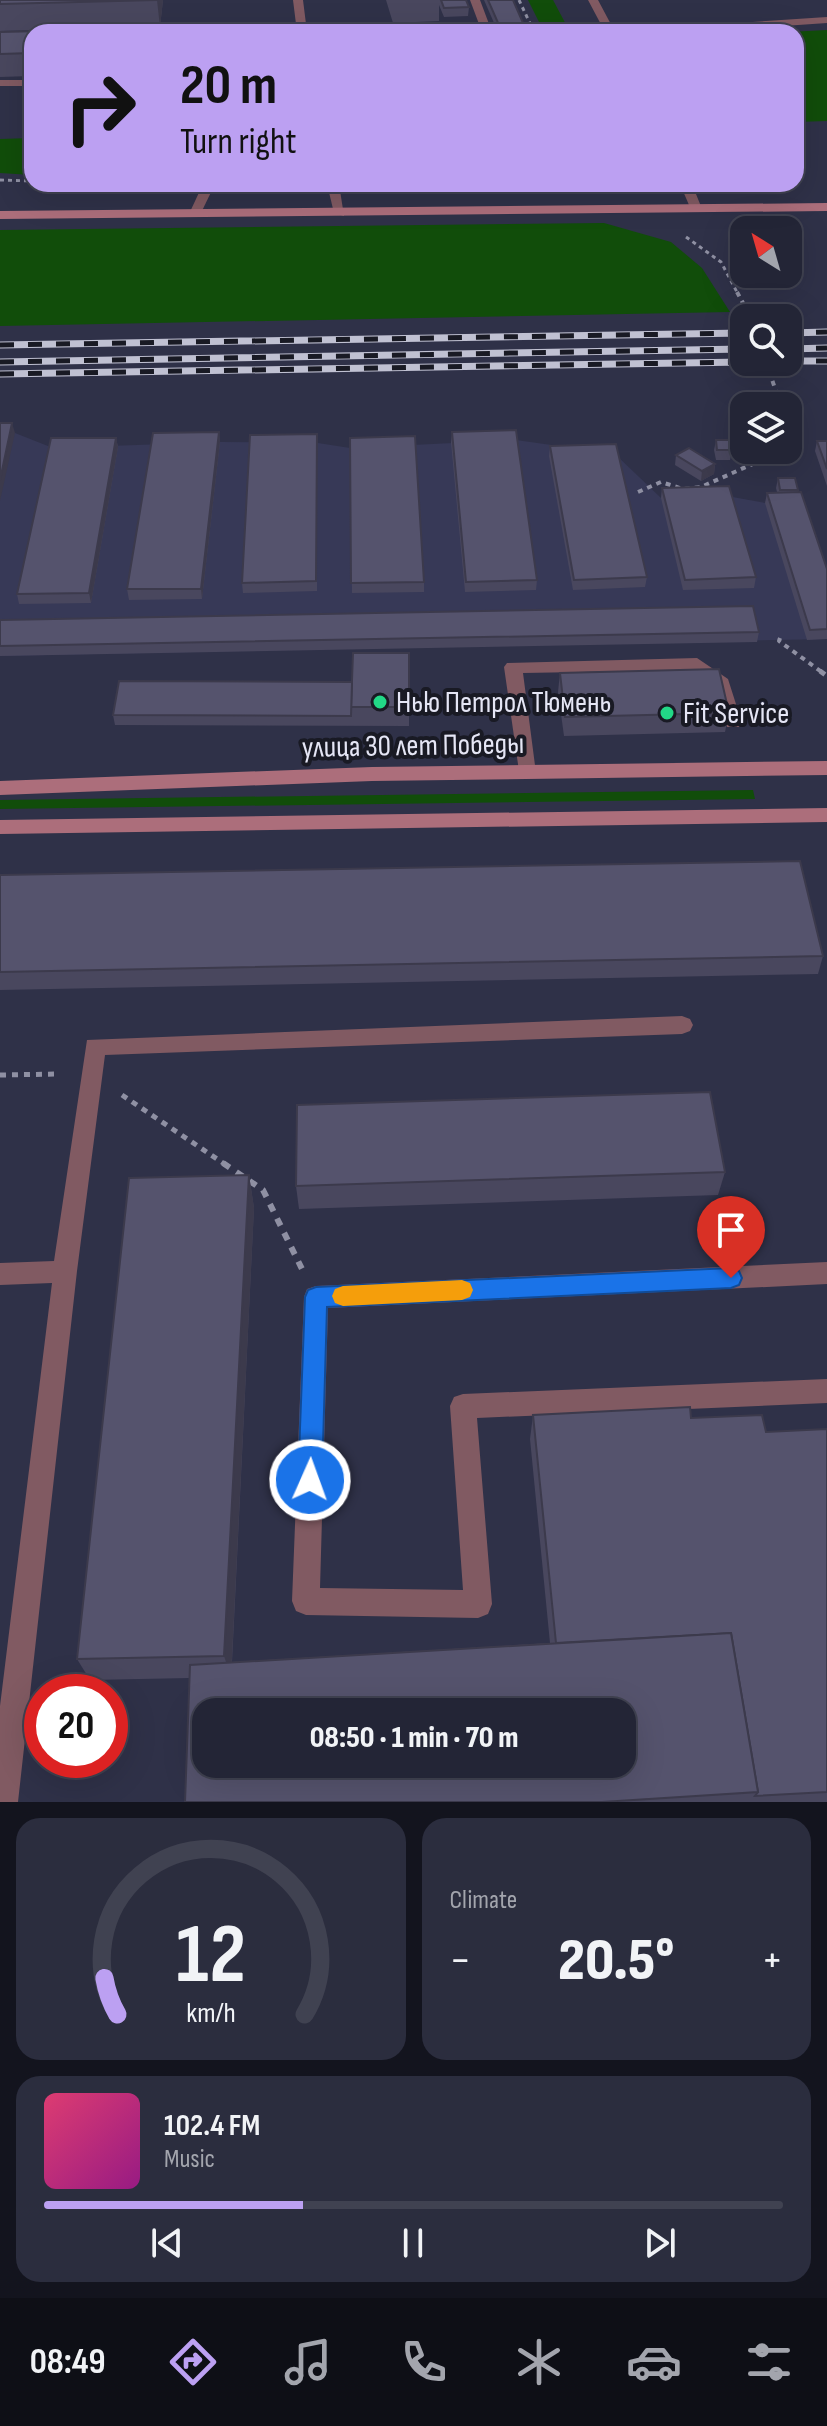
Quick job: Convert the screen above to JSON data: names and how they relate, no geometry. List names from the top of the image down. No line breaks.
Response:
{"streets":{"street":["улица 30 лет Победы"]},"places":["Нью Петрол Тюмень","Fit Service"],"north":"top left","page":{"turn":["20 m","Turn right"],"limit":"20","trip":"08:50 · 1 min · 70 m","tile":"Climate","heat":["−","20.5°","+"],"song":["102.4 FM","Music"],"tabs":"08:49","gauge":["12","km/h"]}}
